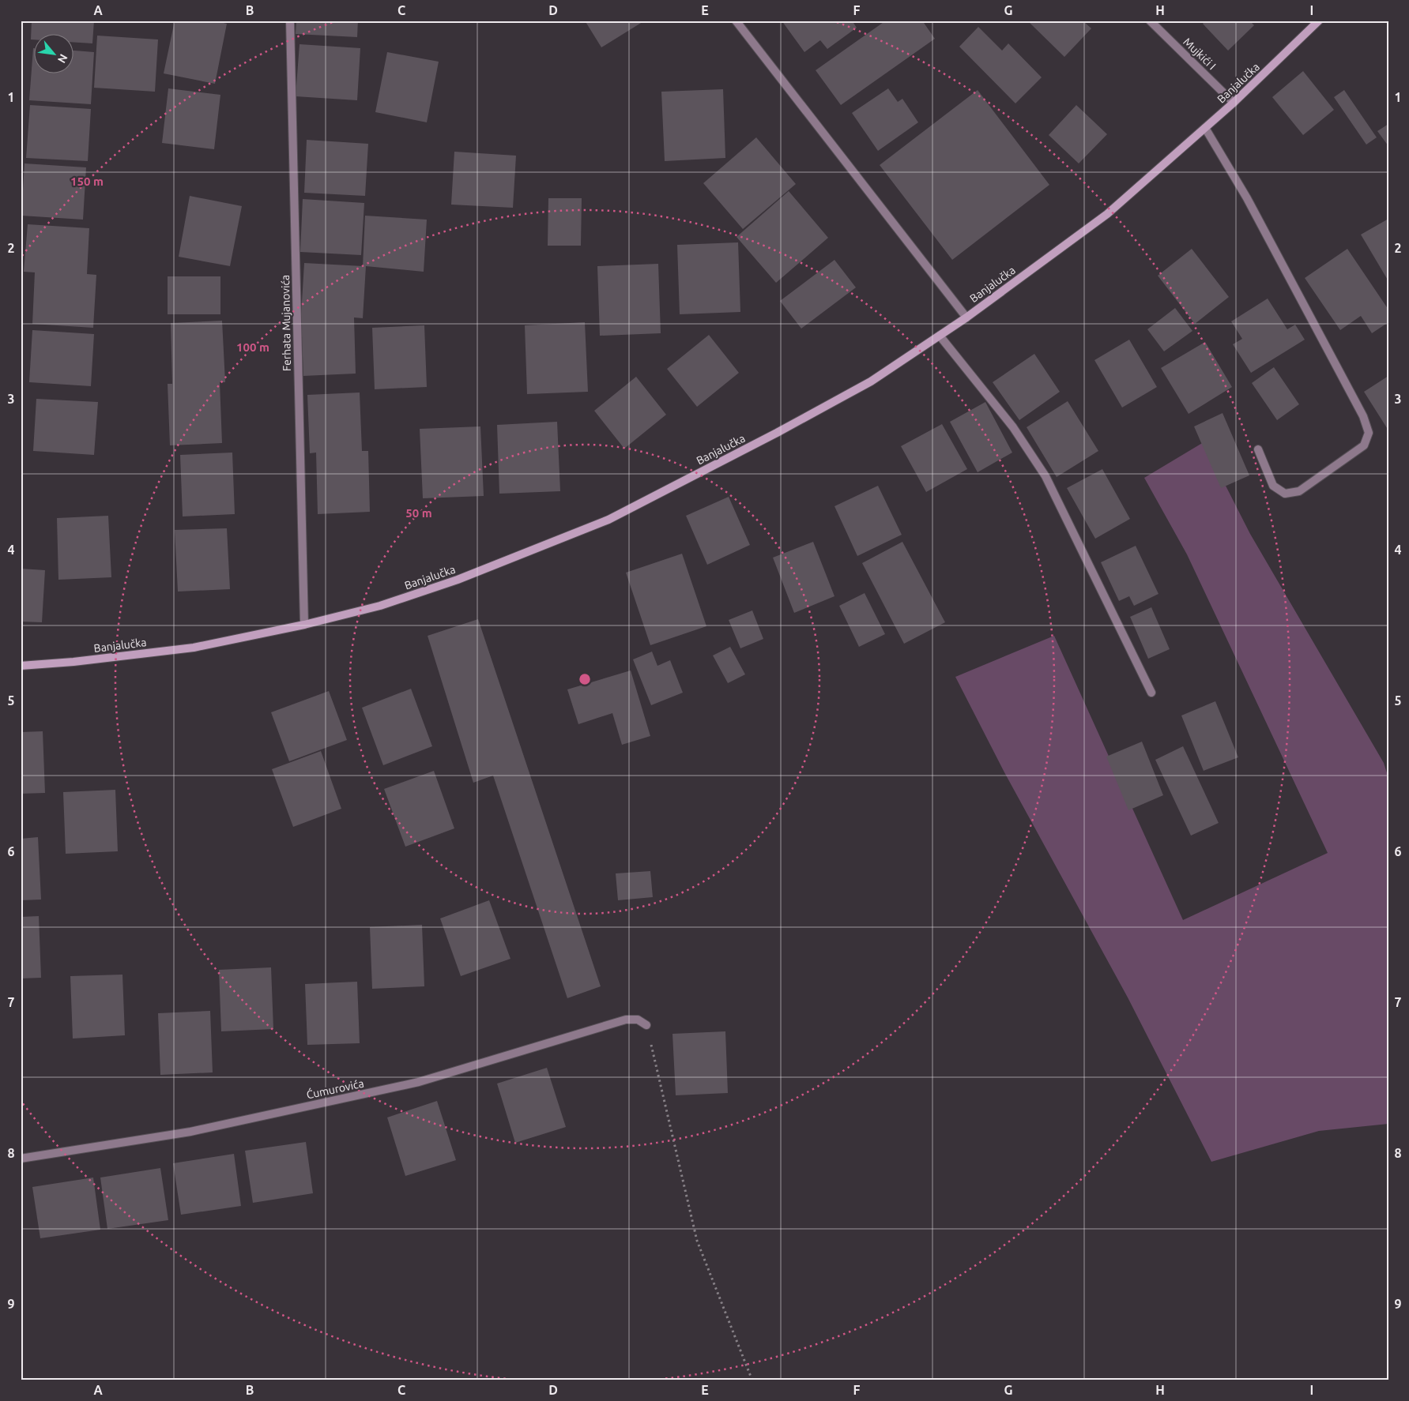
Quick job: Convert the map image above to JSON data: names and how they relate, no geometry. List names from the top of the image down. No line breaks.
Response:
{"streets":{"main road":["Banjalučka"],"street":["Mujkići I","Ferhata Mujanovića","Ćumurovića"]},"crossings":[["Mujkići I","Banjalučka"],["Banjalučka","Ferhata Mujanovića"]],"north":"bottom right","grid":{"columns":["A","B","C","D","E","F","G","H","I"],"rows":["1","2","3","4","5","6","7","8","9"]},"rings":["150 m","100 m","50 m"]}
